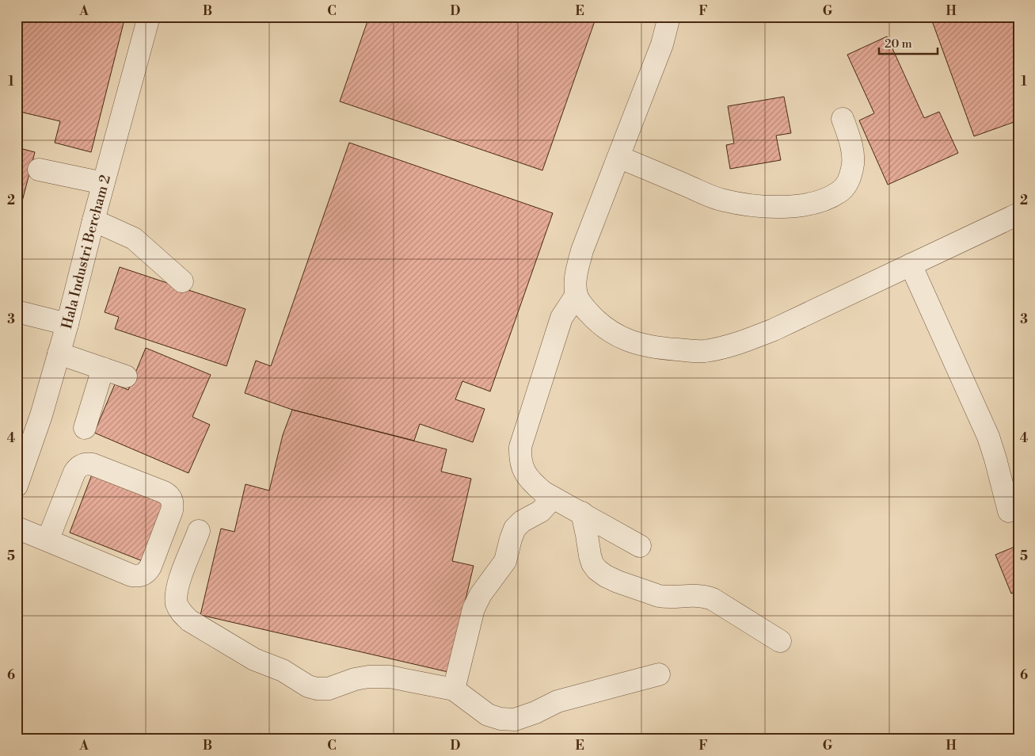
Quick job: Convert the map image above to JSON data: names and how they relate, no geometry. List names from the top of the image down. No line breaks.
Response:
{"streets":{"street":["Hala Industri Bercham 2"]},"scale_bar":"20 m","grid":{"columns":["A","B","C","D","E","F","G","H"],"rows":["1","2","3","4","5","6"]}}
